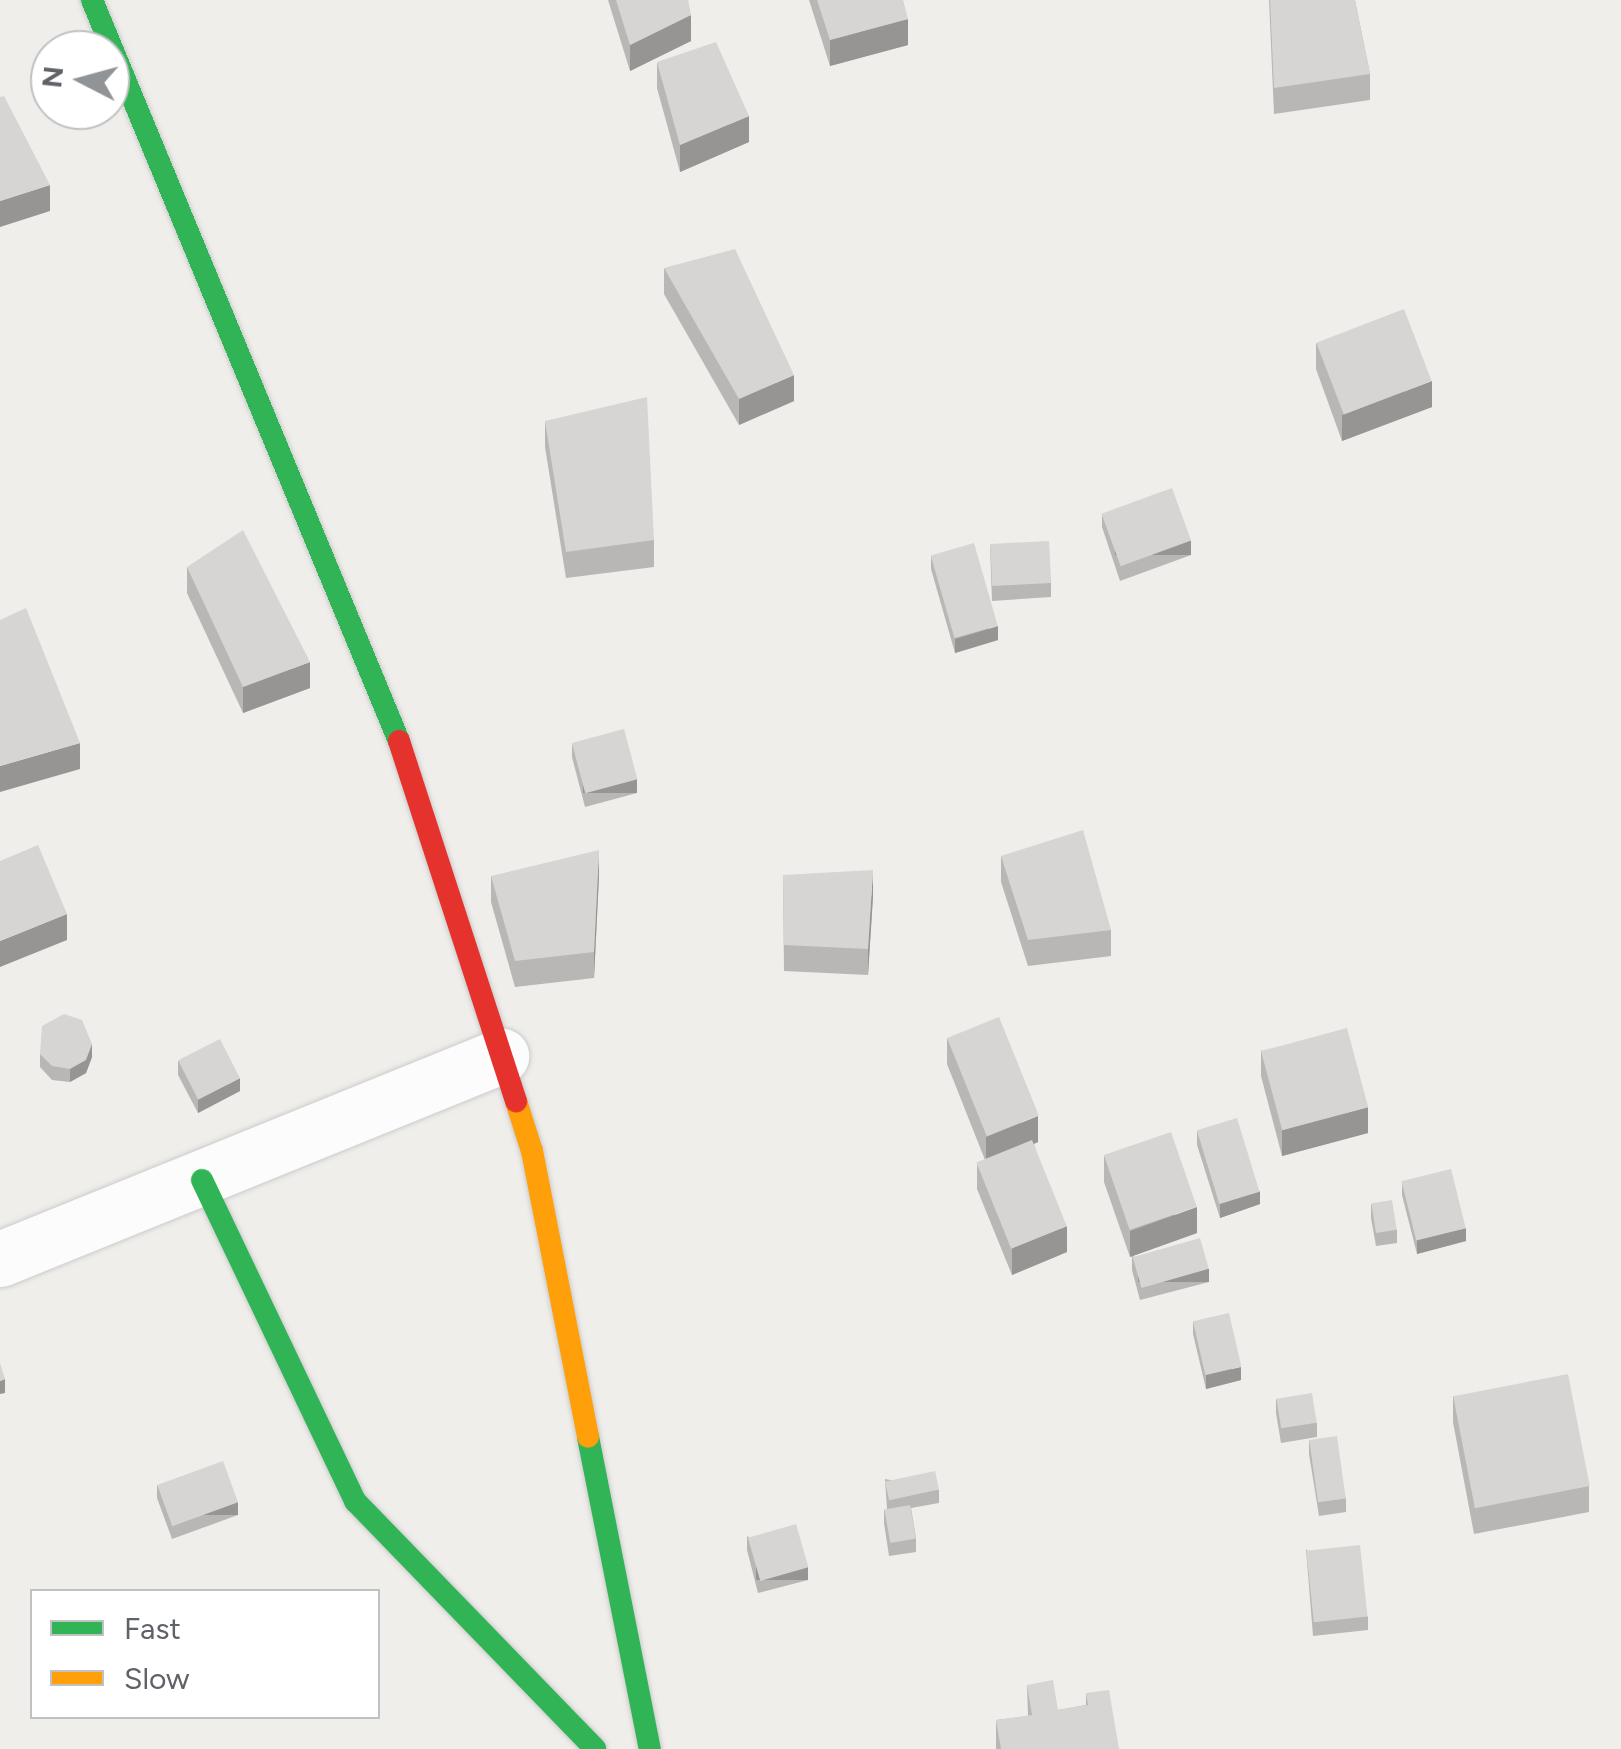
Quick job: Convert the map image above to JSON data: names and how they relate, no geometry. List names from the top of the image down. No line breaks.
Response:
{"legend":["Fast","Slow"],"north":"left"}
